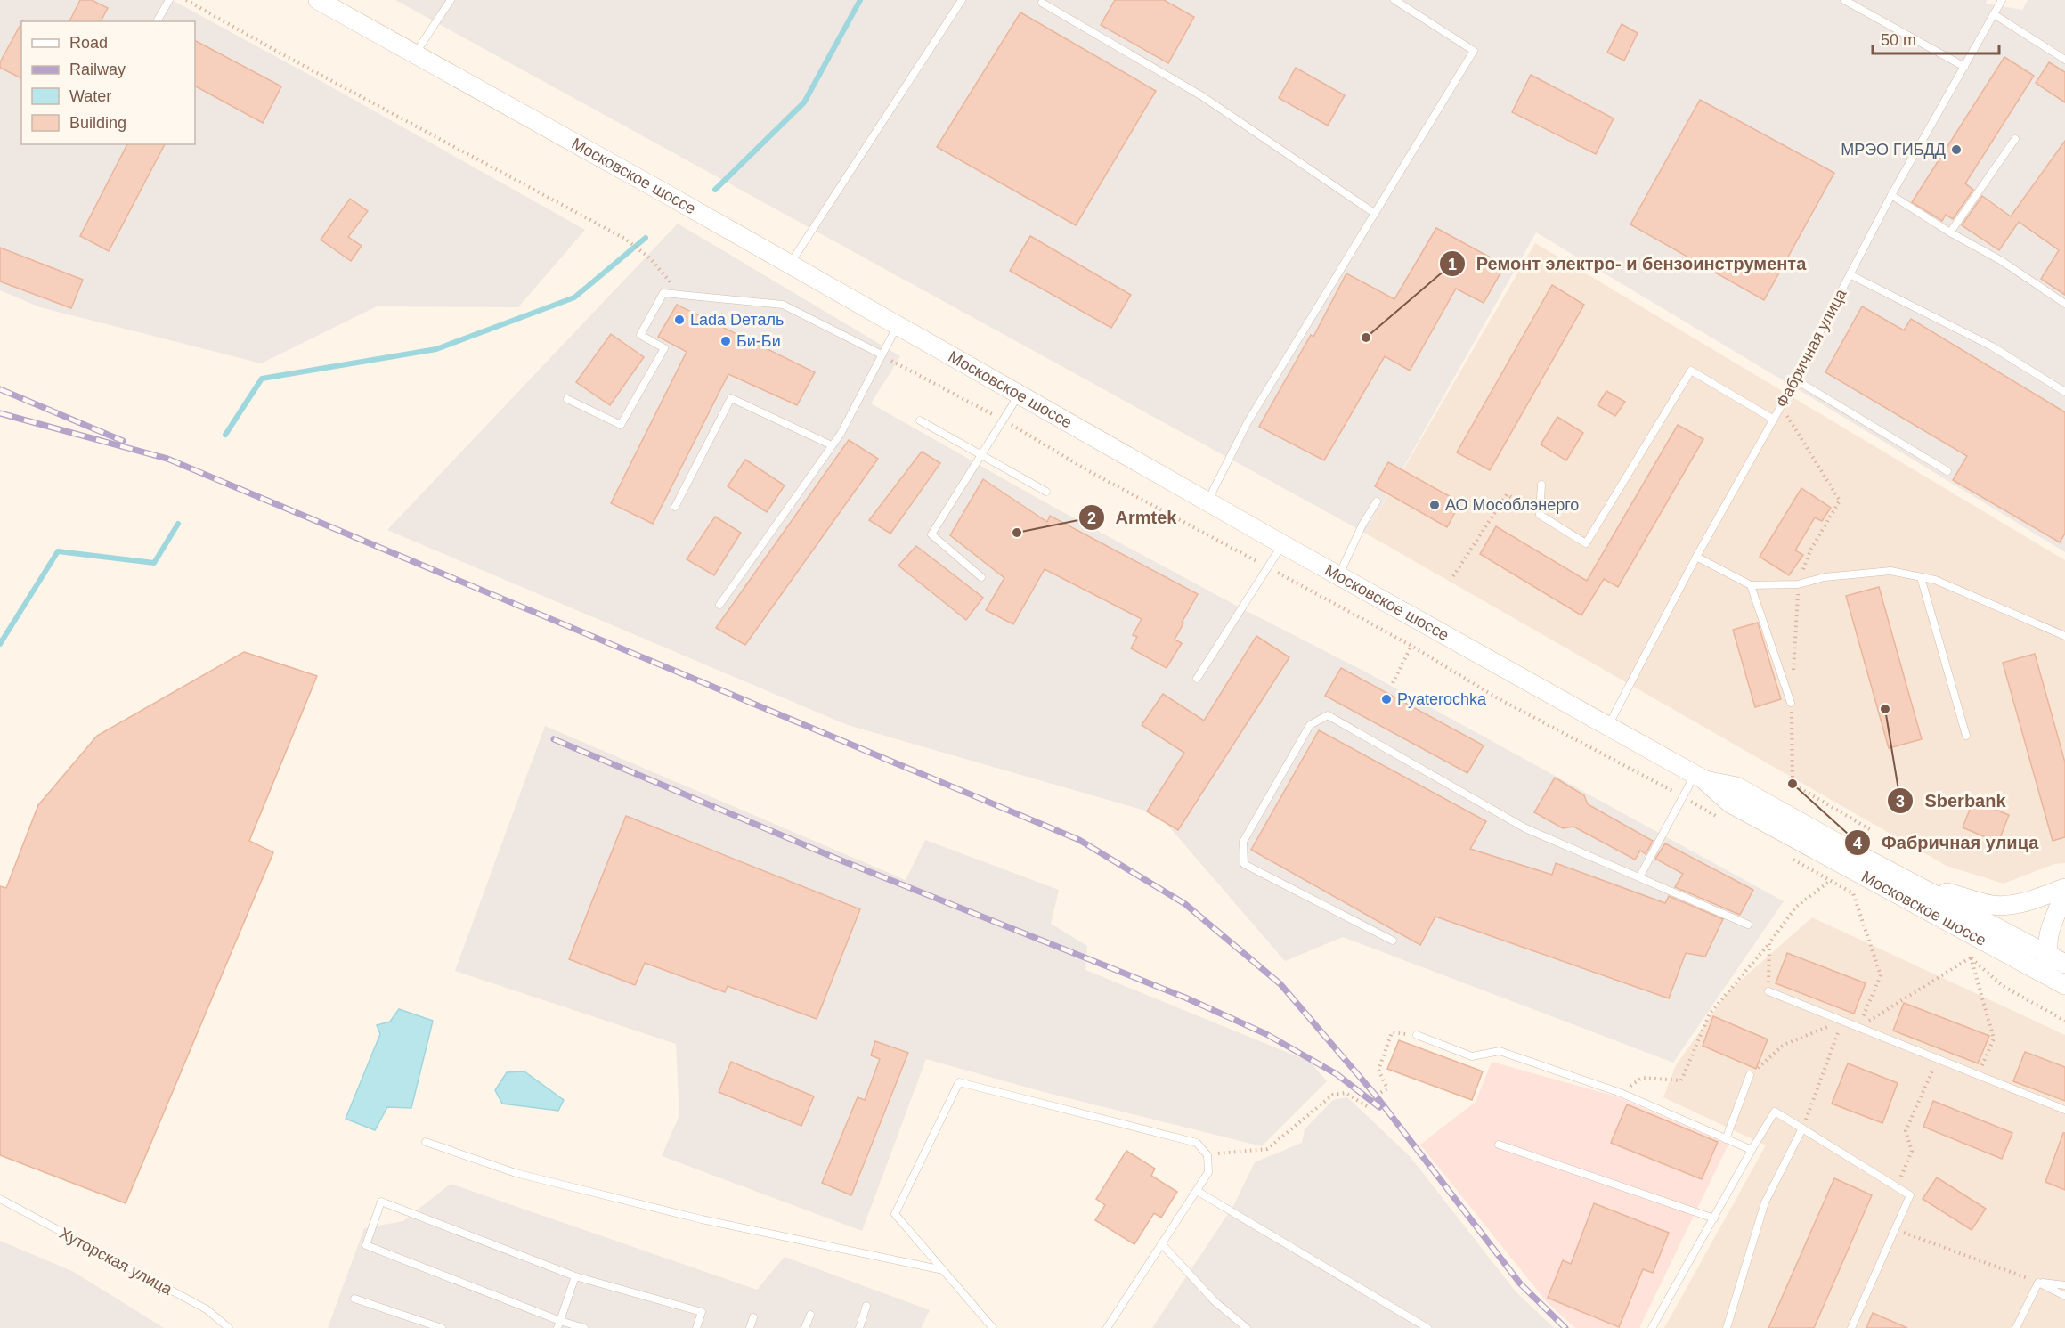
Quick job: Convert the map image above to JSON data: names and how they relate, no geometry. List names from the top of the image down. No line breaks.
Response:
{"streets":{"main road":["Московское шоссе"],"lane":["Фабричная улица","Хуторская улица"]},"crossings":[["Московское шоссе","Фабричная улица"]],"places":["МРЭО ГИБДД","Lada Dеталь","Ремонт электро- и бензоинструмента","Би-Би","АО Мособлэнерго","Armtek","Pyaterochka","Sberbank","Фабричная улица"],"legend":["Road","Railway","Water","Building"],"scale_bar":"50 m"}
